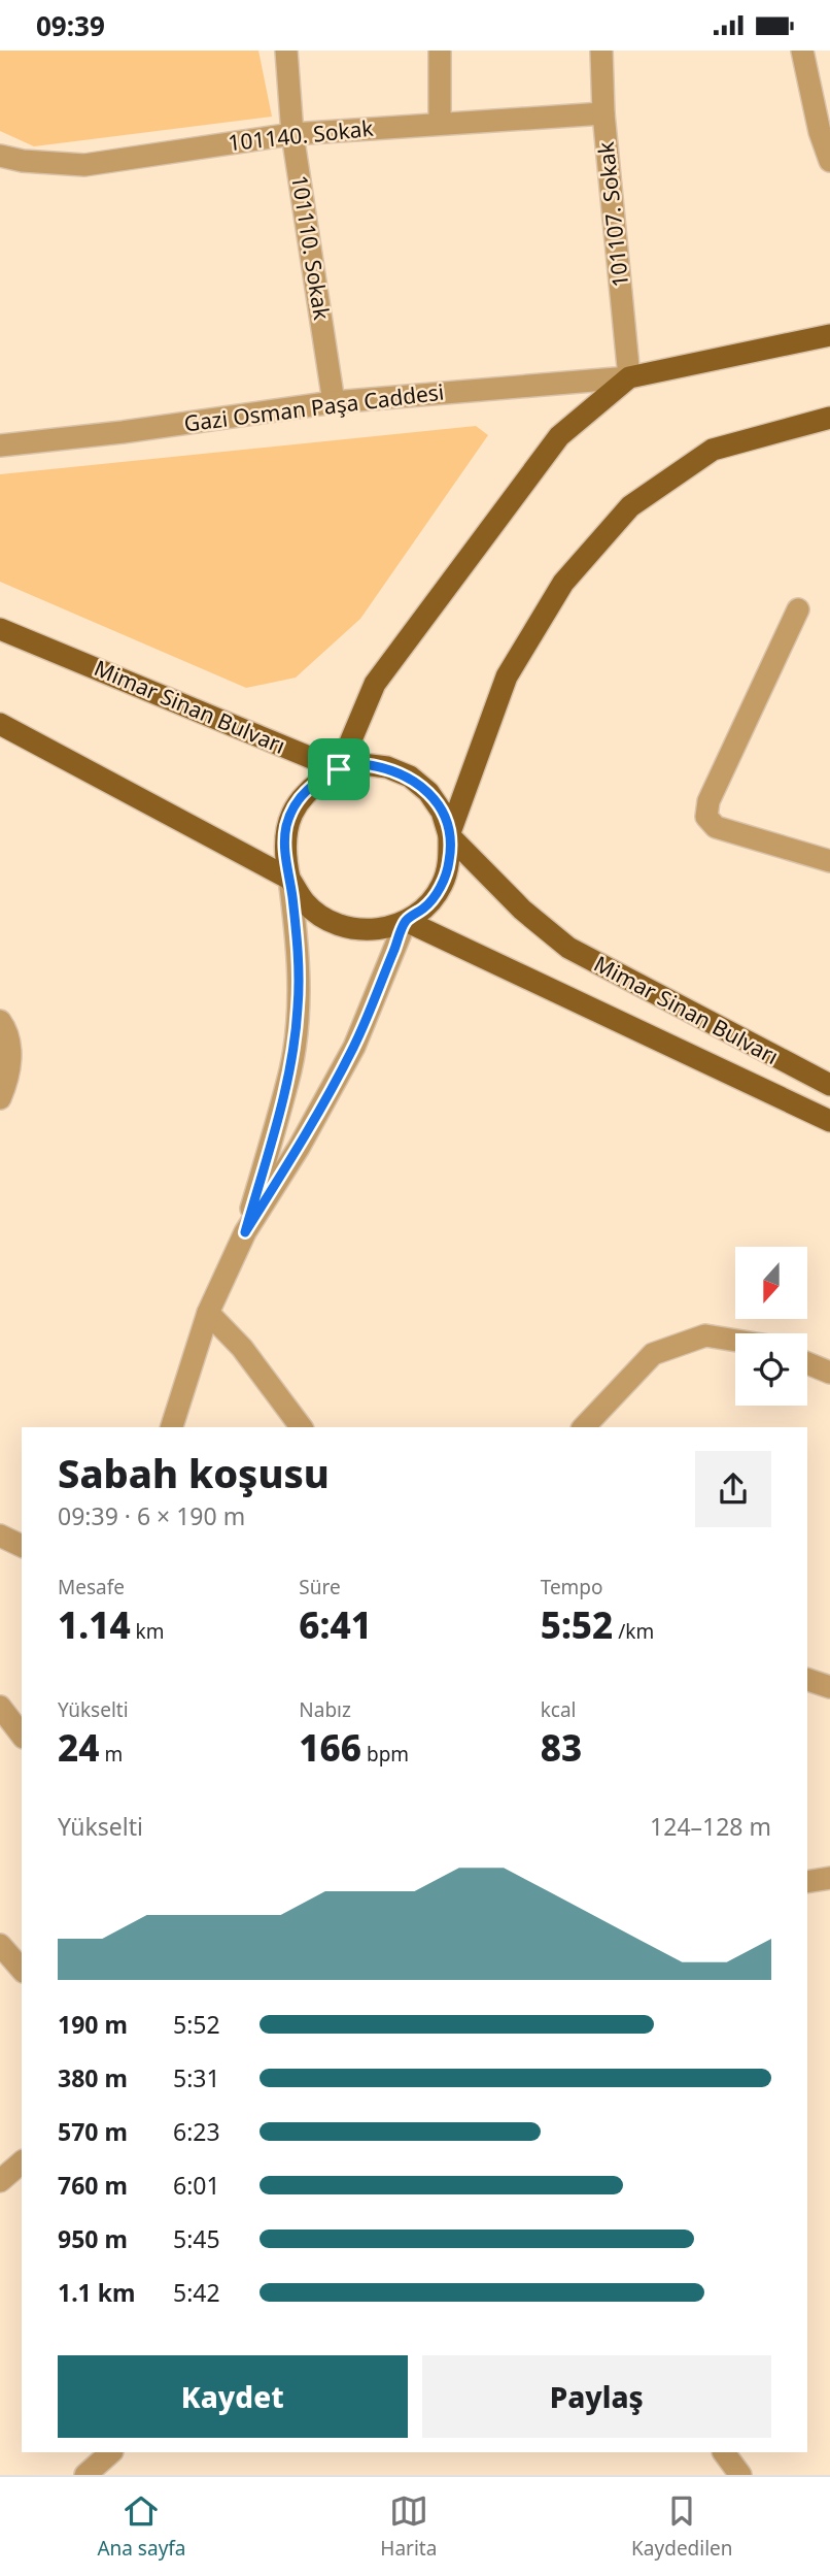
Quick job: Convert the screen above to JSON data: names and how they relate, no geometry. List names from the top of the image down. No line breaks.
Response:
{"streets":{"main road":["Gazi Osman Paşa Caddesi","Mimar Sinan Bulvarı"],"street":["101140. Sokak","101107. Sokak","101110. Sokak"]},"crossings":[["101140. Sokak","101107. Sokak"],["101140. Sokak","101110. Sokak"],["101107. Sokak","Gazi Osman Paşa Caddesi"],["101110. Sokak","Gazi Osman Paşa Caddesi"],["Gazi Osman Paşa Caddesi","Mimar Sinan Bulvarı"]],"north":"bottom","page":{"status":"09:39","heading":["Sabah koşusu","09:39 · 6 × 190 m"],"stats":[["Mesafe","1.14 km"],["Süre","6:41"],["Tempo","5:52 /km"],["Yükselti","24 m"],["Nabız","166 bpm"],["kcal","83"]],"chart":["Yükselti","124–128 m"],"list":[{"name":"190 m","note":"5:52"},{"name":"380 m","note":"5:31"},{"name":"570 m","note":"6:23"},{"name":"760 m","note":"6:01"},{"name":"950 m","note":"5:45"},{"name":"1.1 km","note":"5:42"}],"buttons":["Kaydet","Paylaş"],"tabs":["Ana sayfa","Harita","Kaydedilen"]}}
